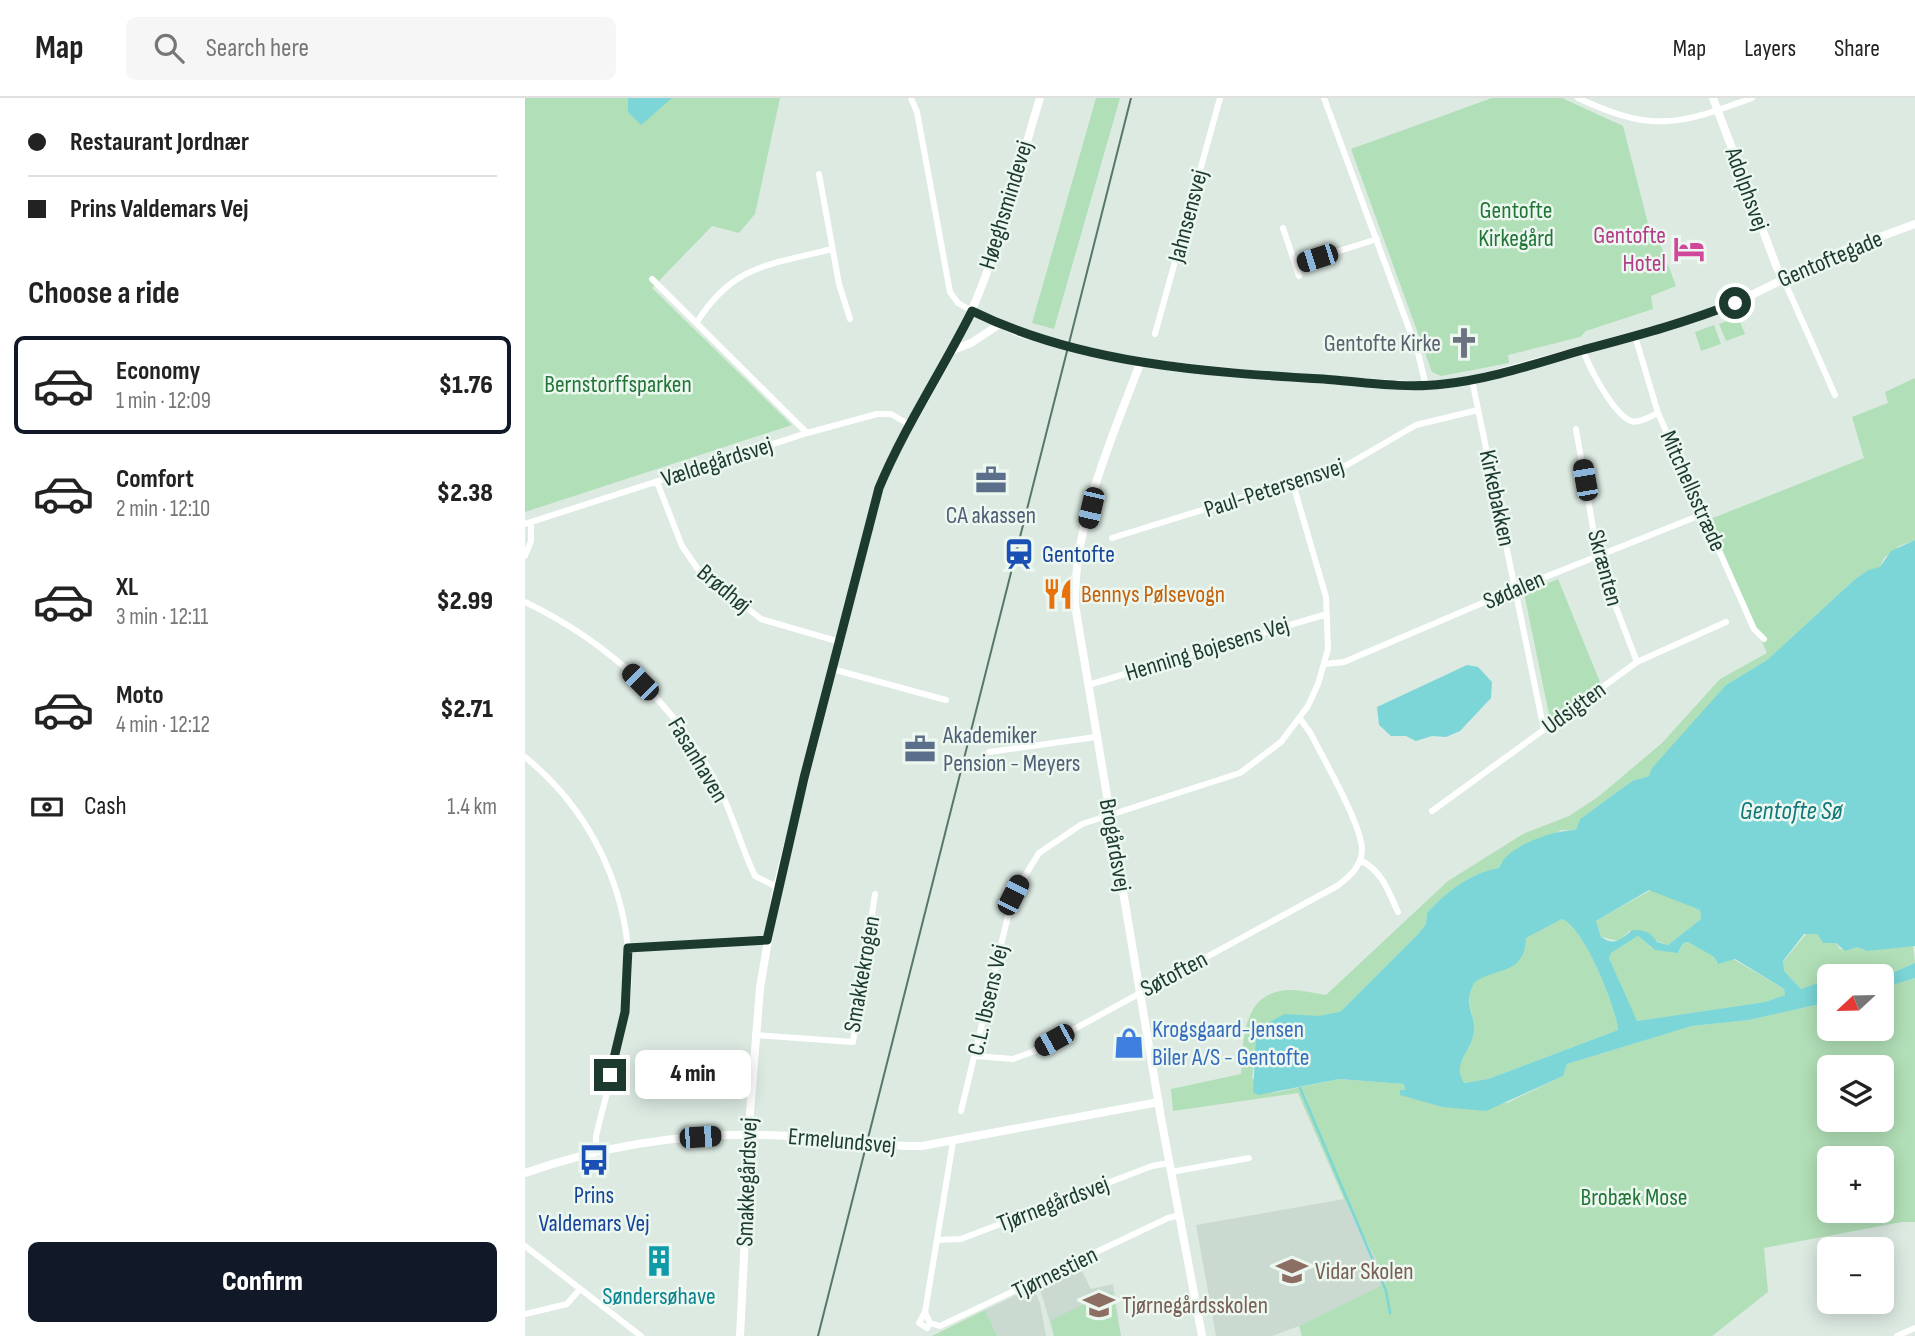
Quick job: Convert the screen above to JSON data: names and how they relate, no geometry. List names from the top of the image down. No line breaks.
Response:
{"streets":{"street":["Adolphsvej","Høeghsmindevej","Jahnsensvej","Gentoftegade","Vældegårdsvej","Paul-Petersensvej","Mitchellsstræde","Kirkebakken","Skrænten","Brødhøj","Sødalen","Henning Bojesens Vej","Udsigten","Fasanhaven","Brogårdsvej","Smakkekrogen","Søtoften","C.L. Ibsens Vej","Ermelundsvej","Smakkegårdsvej","Tjørnegårdsvej","Tjørnestien"]},"crossings":[["Adolphsvej","Gentoftegade"],["Høeghsmindevej","Gentoftegade"],["Høeghsmindevej","Smakkegårdsvej"],["Gentoftegade","Mitchellsstræde"],["Gentoftegade","Kirkebakken"],["Gentoftegade","Brogårdsvej"],["Gentoftegade","Smakkegårdsvej"],["Vældegårdsvej","Brødhøj"],["Vældegårdsvej","Smakkegårdsvej"],["Paul-Petersensvej","Kirkebakken"],["Paul-Petersensvej","C.L. Ibsens Vej"],["Mitchellsstræde","Sødalen"],["Kirkebakken","Sødalen"],["Kirkebakken","Udsigten"],["Skrænten","Sødalen"],["Skrænten","Udsigten"],["Brødhøj","Smakkegårdsvej"],["Sødalen","C.L. Ibsens Vej"],["Henning Bojesens Vej","Brogårdsvej"],["Henning Bojesens Vej","C.L. Ibsens Vej"],["Fasanhaven","Smakkegårdsvej"],["Brogårdsvej","Søtoften"],["Brogårdsvej","C.L. Ibsens Vej"],["Brogårdsvej","Ermelundsvej"],["Brogårdsvej","Tjørnegårdsvej"],["Brogårdsvej","Tjørnestien"],["Smakkekrogen","Smakkegårdsvej"],["Søtoften","C.L. Ibsens Vej"],["Tjørnegårdsvej","Tjørnestien"]],"water":["Gentofte Sø"],"parks":["Gentofte Kirkegård","Bernstorffsparken","Brobæk Mose"],"places":{"hotel":["Gentofte Hotel"],"church":["Gentofte Kirke"],"office":["CA akassen","Akademiker Pension - Meyers"],"station":["Gentofte"],"restaurant":["Bennys Pølsevogn"],"shop":["Krogsgaard-Jensen Biler A/S - Gentofte"],"bus stop":["Prins Valdemars Vej"],"building":["Søndersøhave"],"school or university":["Vidar Skolen","Tjørnegårdsskolen"]},"north":"left","page":{"header":"Map","search":"Search here","nav":["Map","Layers","Share"],"banner":["Restaurant Jordnær","Prins Valdemars Vej"],"heading":"Choose a ride","list":[{"name":"Economy","note":"1 min · 12:09","value":"$1.76"},{"name":"Comfort","note":"2 min · 12:10","value":"$2.38"},{"name":"XL","note":"3 min · 12:11","value":"$2.99"},{"name":"Moto","note":"4 min · 12:12","value":"$2.71"}],"pay":["Cash","1.4 km"],"map_buttons":["+","−"],"bubble":"4 min","buttons":"Confirm"}}
